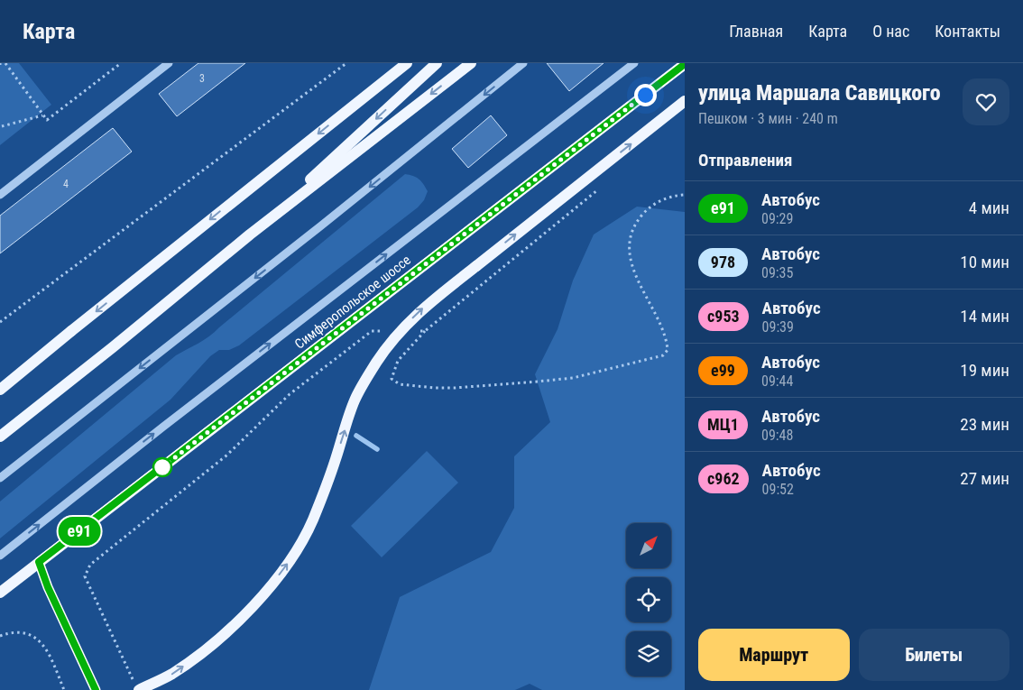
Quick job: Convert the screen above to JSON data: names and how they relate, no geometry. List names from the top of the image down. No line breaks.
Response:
{"streets":{"main road":["Симферопольское шоссе"]},"lines":["bus line е91"],"house_numbers":["3","4"],"north":"top right","page":{"header":"Карта","nav":["Главная","Карта","О нас","Контакты"],"on_map":"е91","heading":[["улица Маршала Савицкого","Пешком · 3 мин · 240 m"],"Отправления"],"list":[{"mark":"е91","name":"Автобус","note":"09:29","value":"4 мин"},{"mark":"978","name":"Автобус","note":"09:35","value":"10 мин"},{"mark":"с953","name":"Автобус","note":"09:39","value":"14 мин"},{"mark":"е99","name":"Автобус","note":"09:44","value":"19 мин"},{"mark":"МЦ1","name":"Автобус","note":"09:48","value":"23 мин"},{"mark":"с962","name":"Автобус","note":"09:52","value":"27 мин"}],"buttons":["Маршрут","Билеты"]}}
